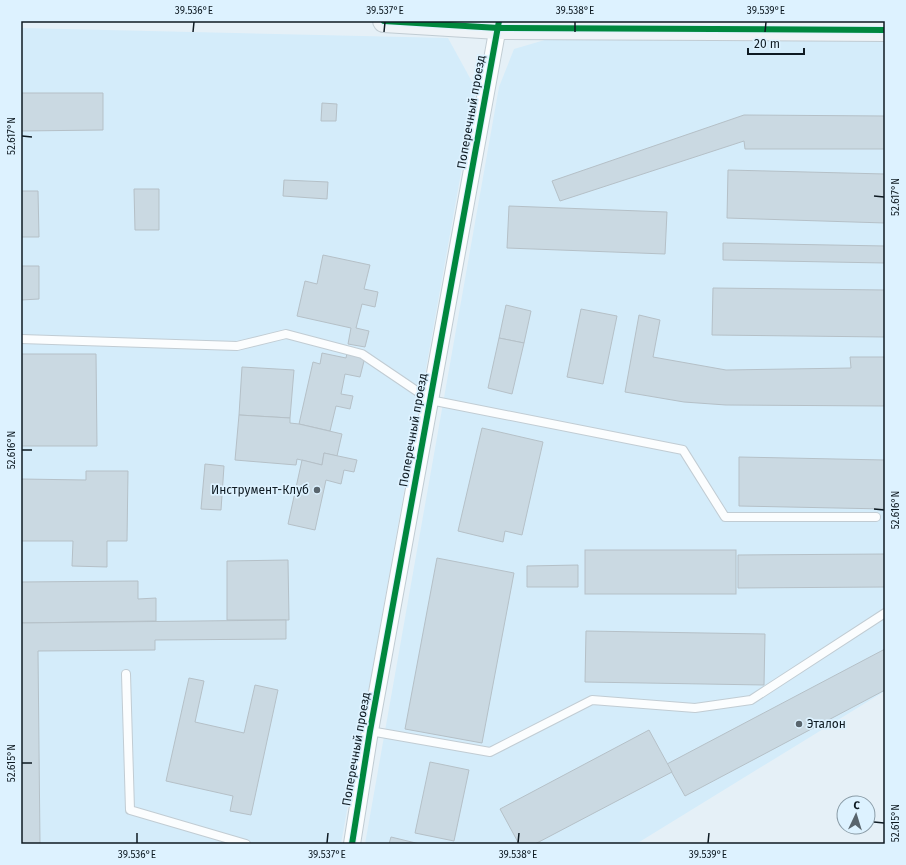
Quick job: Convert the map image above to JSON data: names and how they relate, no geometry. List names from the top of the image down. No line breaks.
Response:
{"streets":{"street":["Поперечный проезд"]},"places":["Инструмент-Клуб","Эталон"],"scale_bar":"20 m","north":"top","coordinates":["39.536°E","39.537°E","39.538°E","39.539°E","52.617°N","52.616°N","52.615°N"]}
